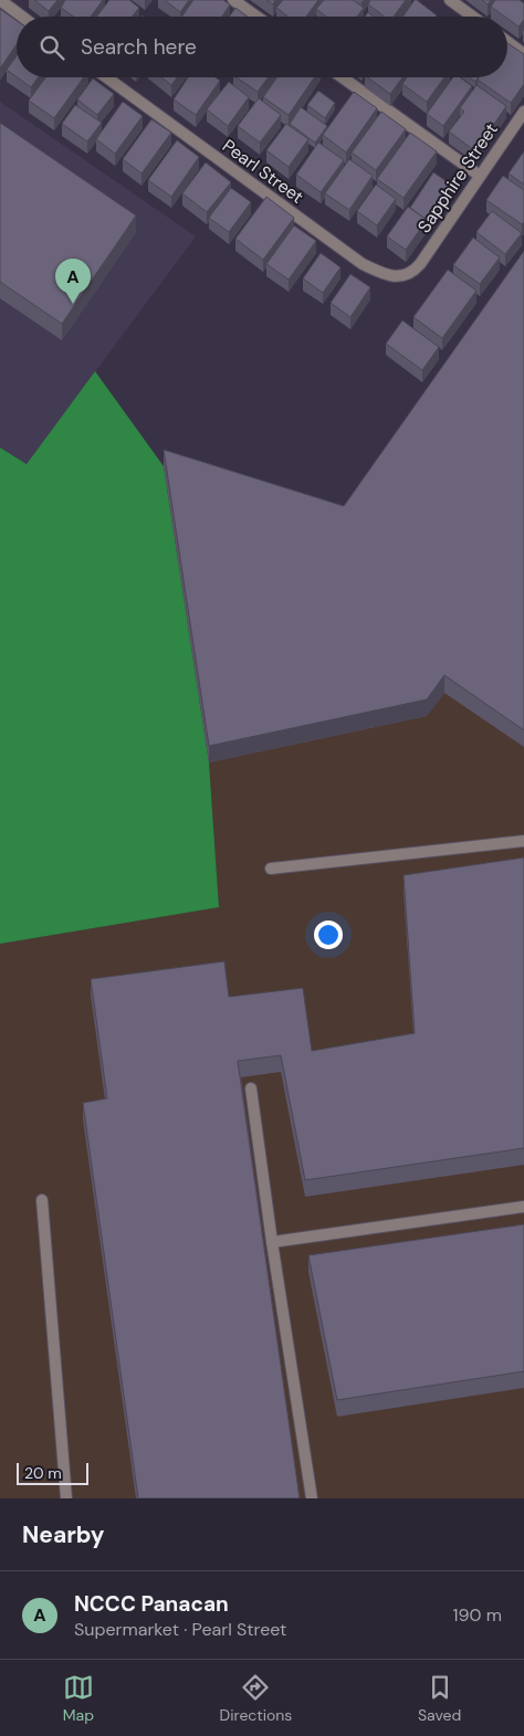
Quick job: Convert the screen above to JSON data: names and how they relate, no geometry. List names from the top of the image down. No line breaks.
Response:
{"streets":{"street":["Pearl Street","Sapphire Street"]},"crossings":[["Pearl Street","Sapphire Street"]],"scale_bar":"20 m","page":{"search":"Search here","pins":"A","scale":"20 m","heading":"Nearby","list":[{"mark":"A","name":"NCCC Panacan","note":"Supermarket · Pearl Street","value":"190 m"}],"nav":["Map","Directions","Saved"]}}
